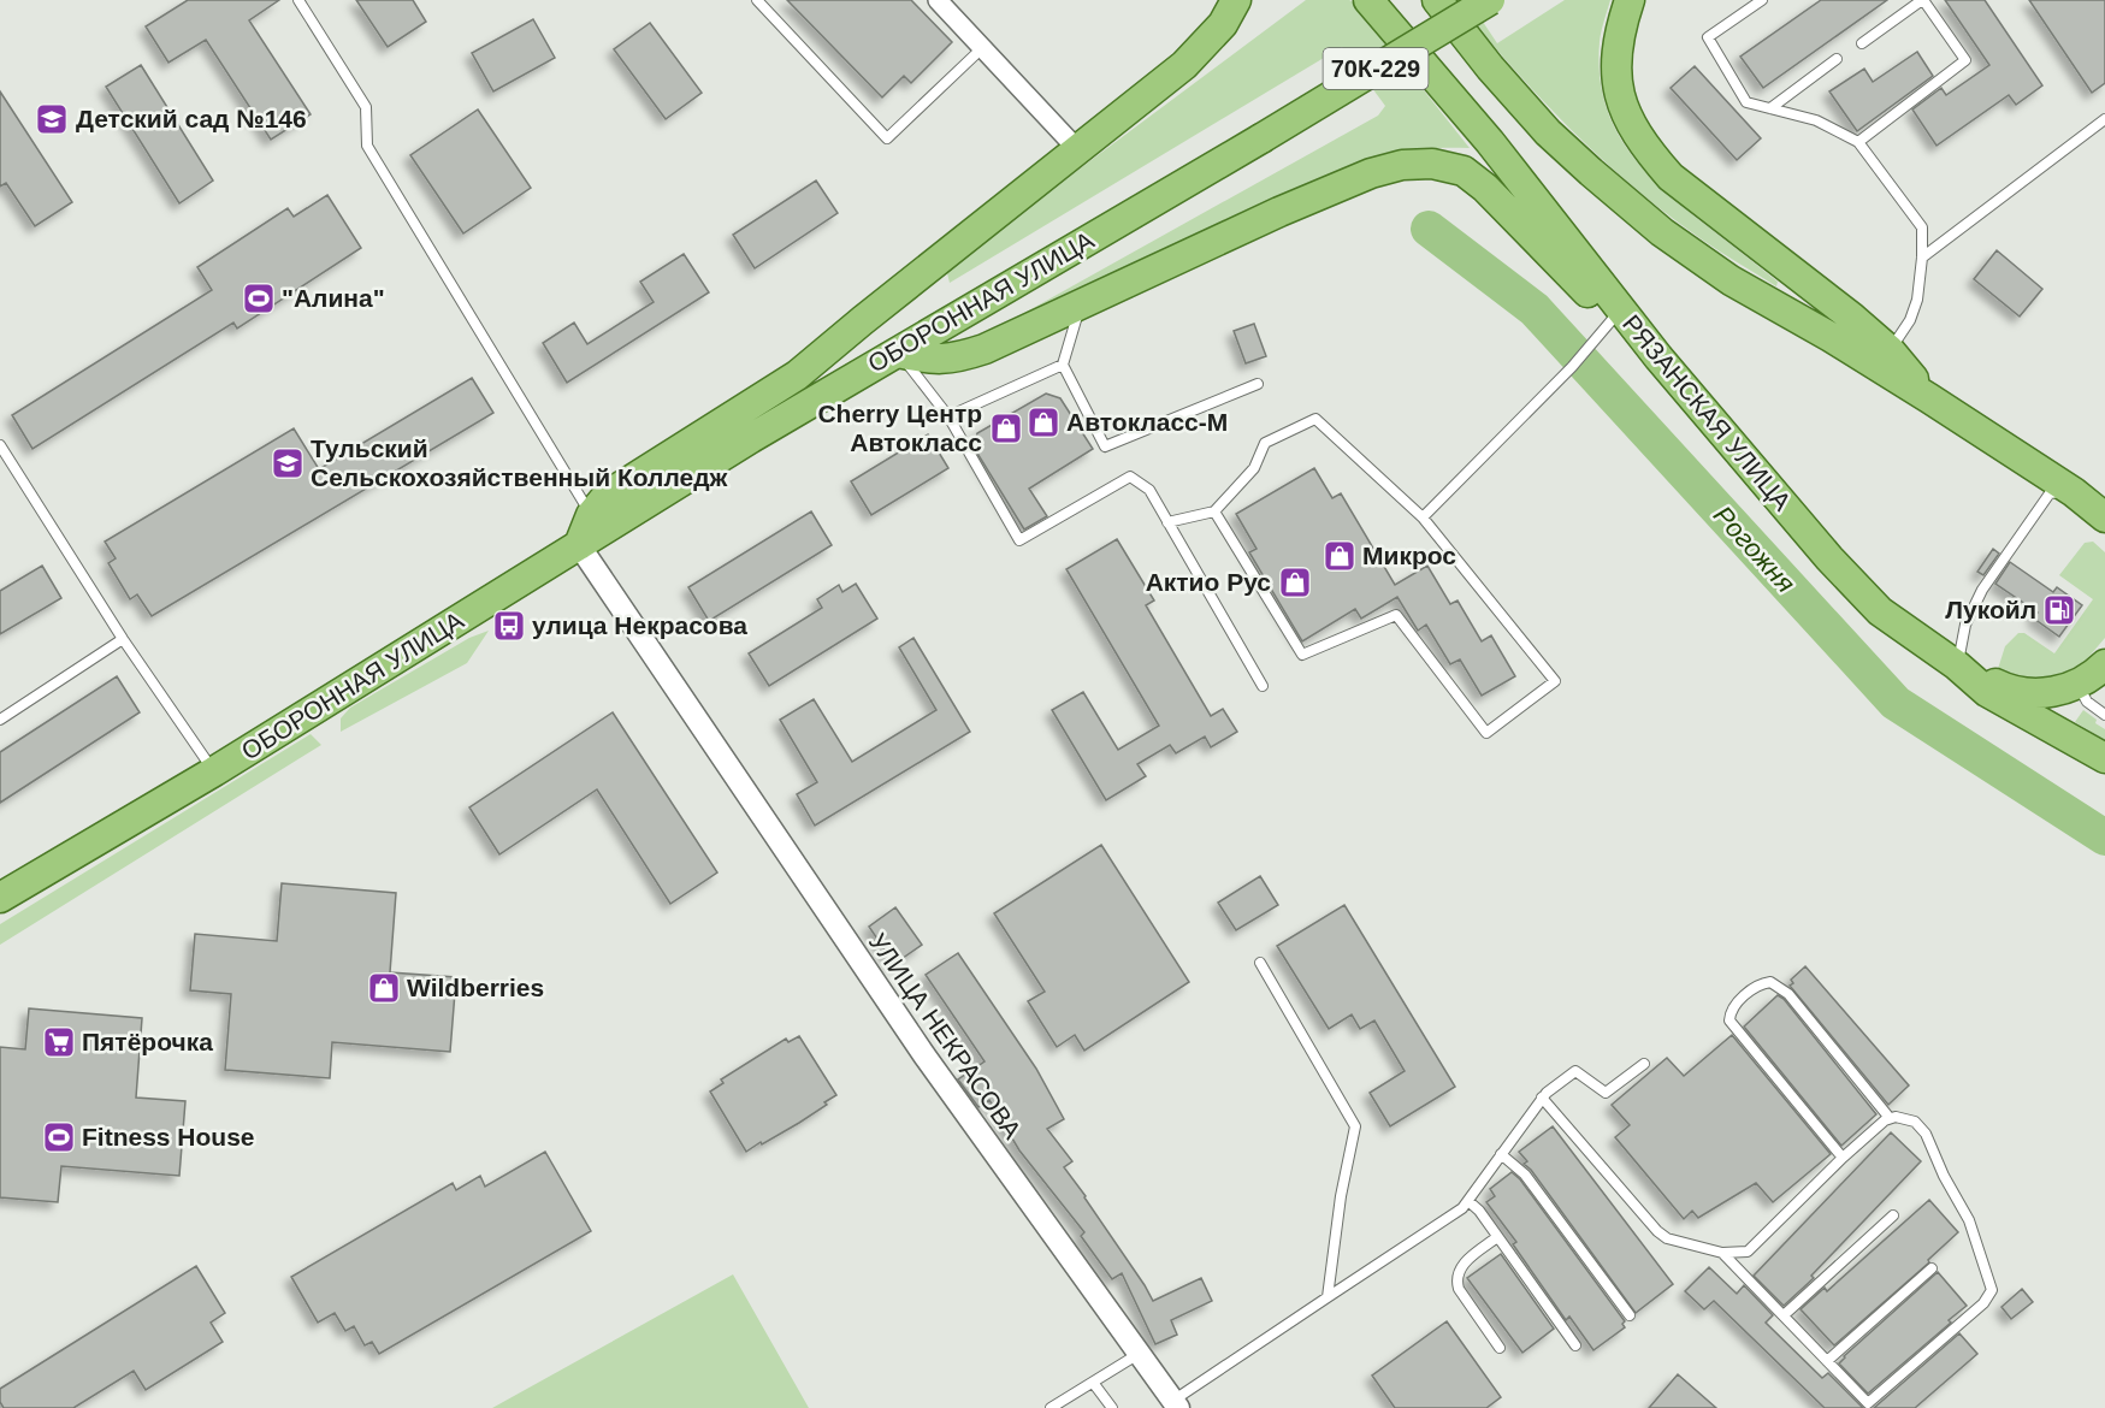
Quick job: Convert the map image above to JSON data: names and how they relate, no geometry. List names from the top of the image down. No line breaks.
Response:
{"streets":{"main road":["70К-229","ОБОРОННАЯ УЛИЦА","РЯЗАНСКАЯ УЛИЦА"],"street":["УЛИЦА НЕКРАСОВА"]},"crossings":[["ОБОРОННАЯ УЛИЦА","УЛИЦА НЕКРАСОВА"]],"water":["Рогожня"],"places":{"school or university":["Детский сад №146","Тульский Сельскохозяйственный Колледж"],"sports":["\"Алина\"","Fitness House"],"shop":["Автокласс-М","Cherry Центр Автокласс","Микрос","Актио Рус","Wildberries"],"fuel station":["Лукойл"],"bus stop":["улица Некрасова"],"supermarket":["Пятёрочка"]}}
